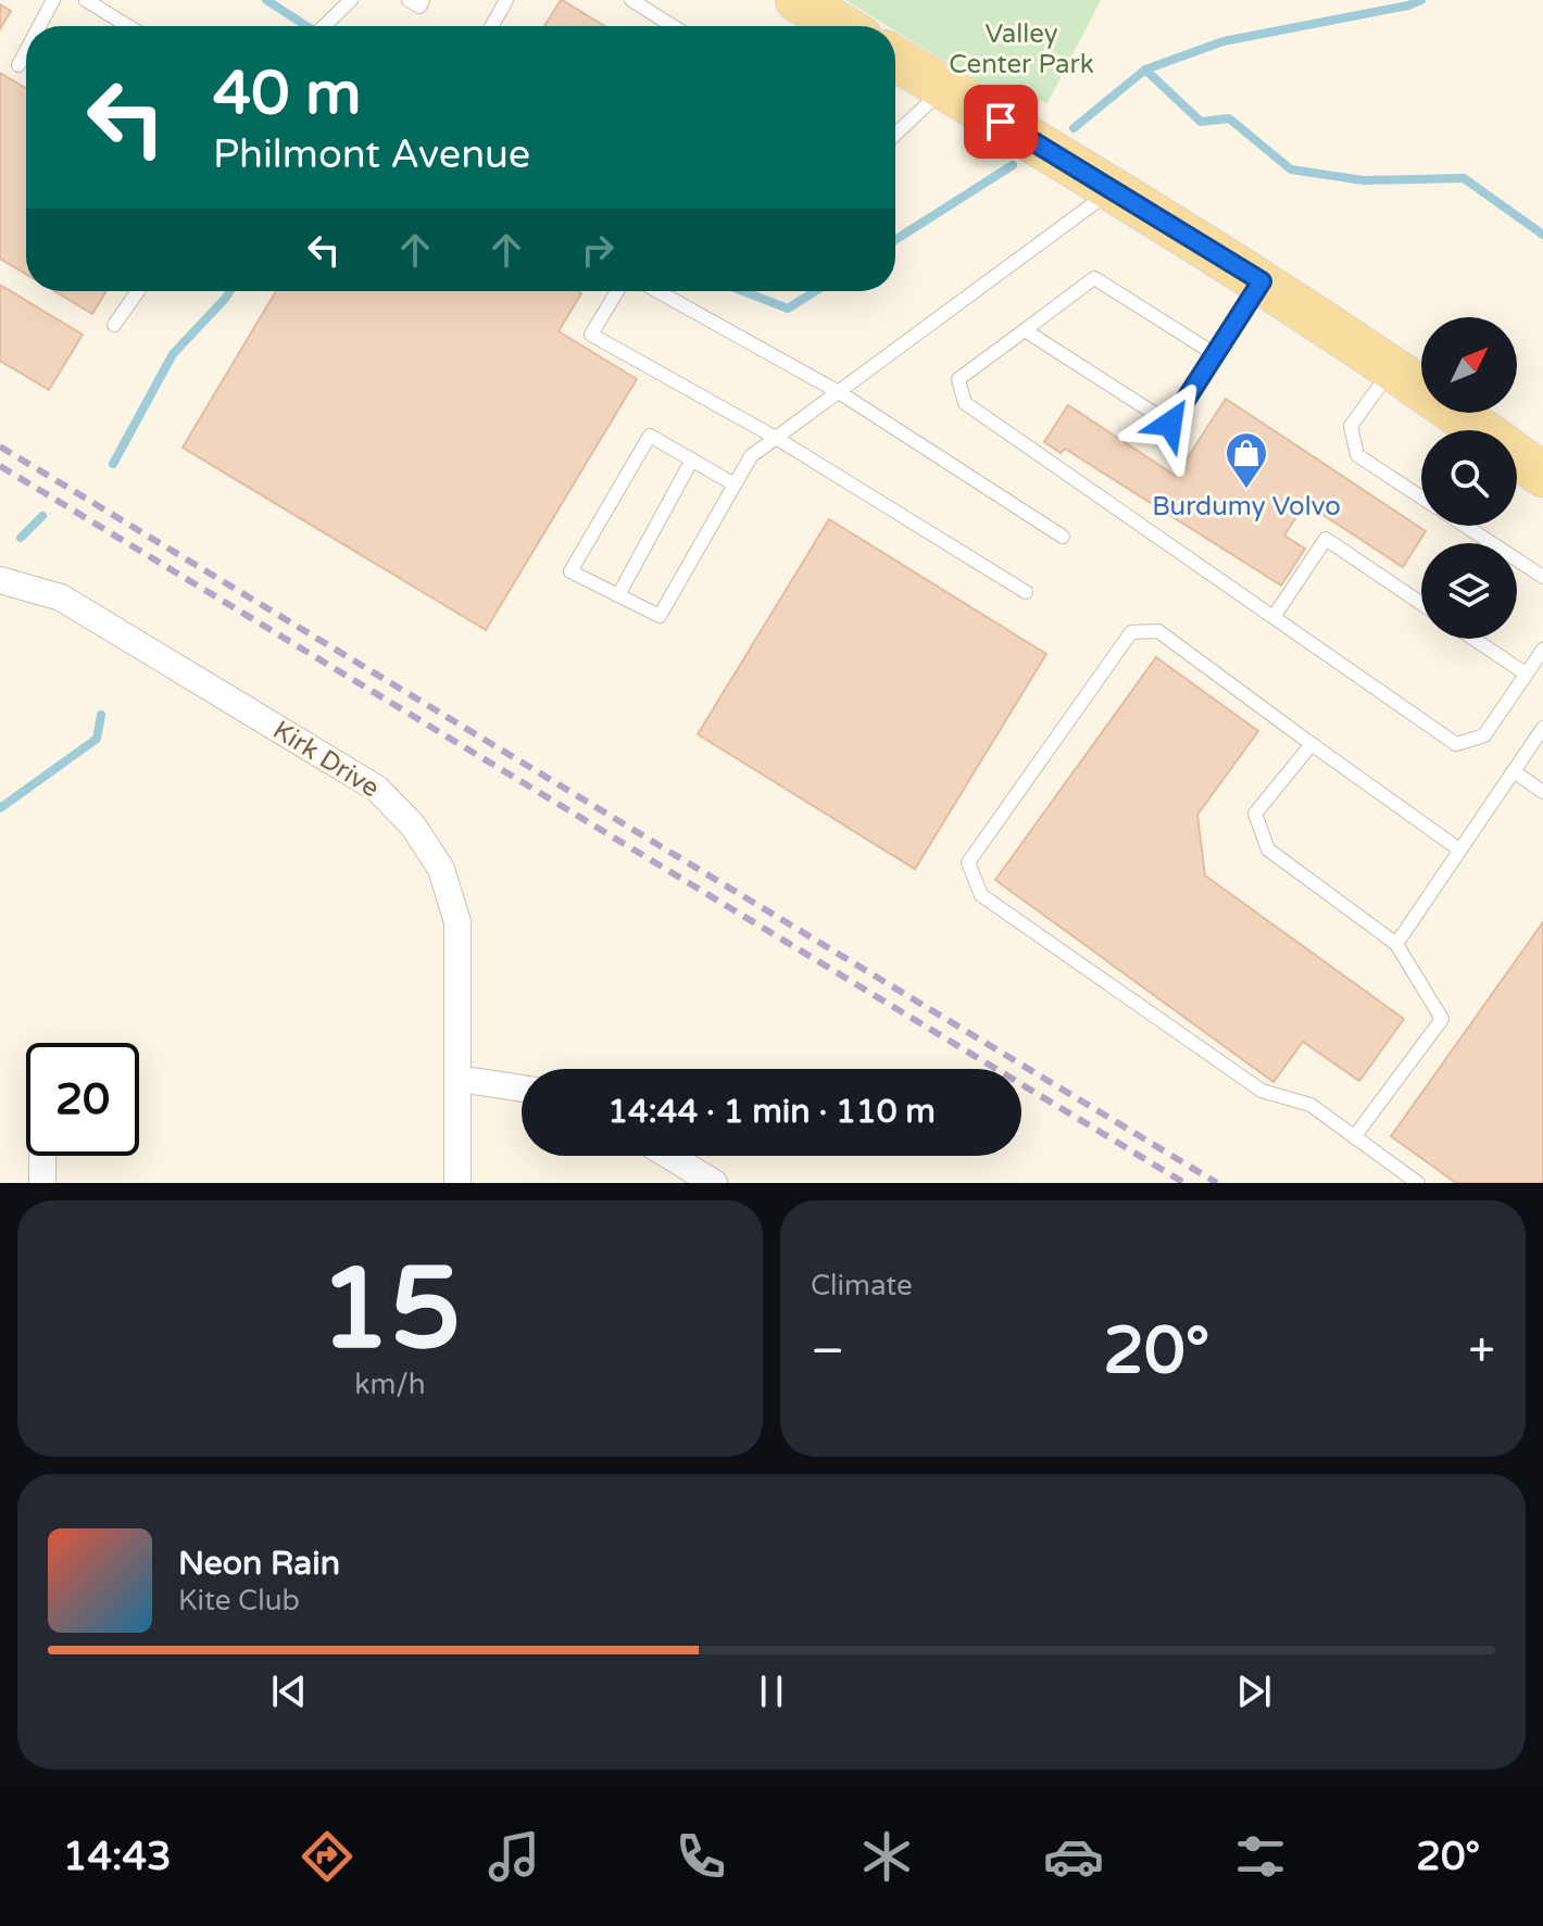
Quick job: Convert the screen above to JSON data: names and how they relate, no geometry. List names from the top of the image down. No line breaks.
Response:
{"streets":{"street":["Kirk Drive"]},"parks":["Valley Center Park"],"places":{"shop":["Burdumy Volvo"]},"north":"top right","page":{"turn":["40 m","Philmont Avenue"],"limit":"20","trip":"14:44 · 1 min · 110 m","tile":[["15","km/h"],"Climate"],"heat":["−","20°","+"],"song":["Neon Rain","Kite Club"],"tabs":["14:43","20°"]}}
